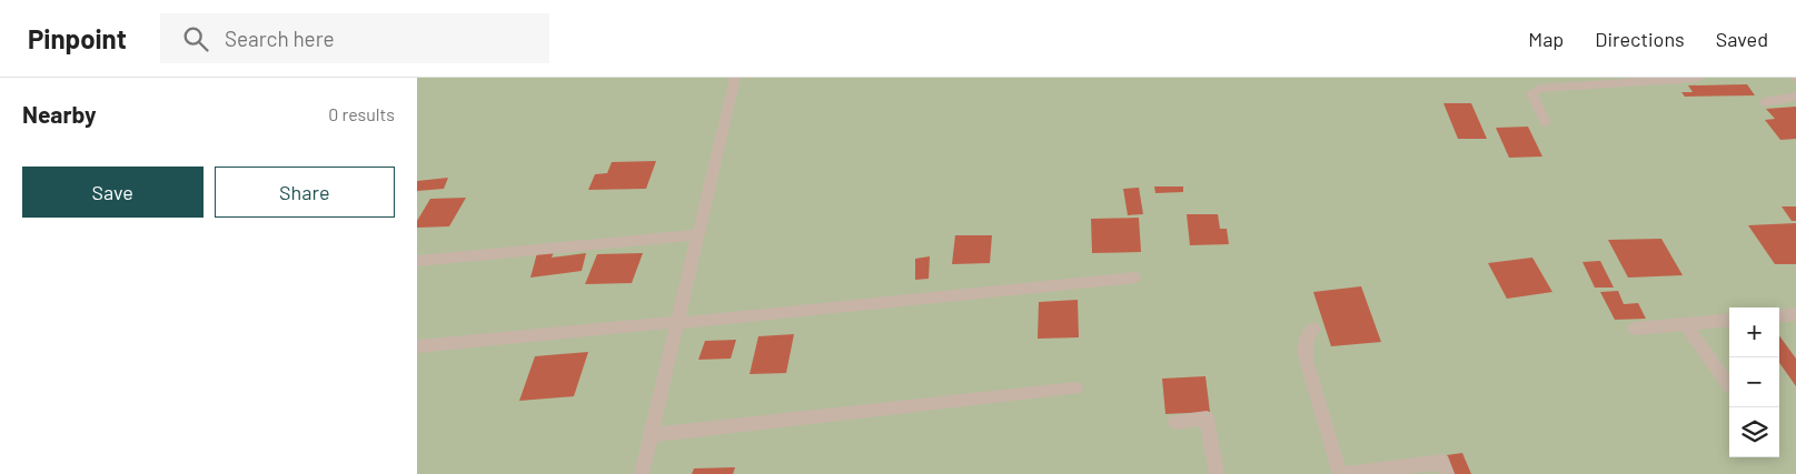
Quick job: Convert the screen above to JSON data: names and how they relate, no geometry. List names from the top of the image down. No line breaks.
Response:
{"page":{"header":"Pinpoint","search":"Search here","nav":["Map","Directions","Saved"],"heading":["Nearby","0 results"],"buttons":["Save","Share"],"map_buttons":["+","−"]}}
